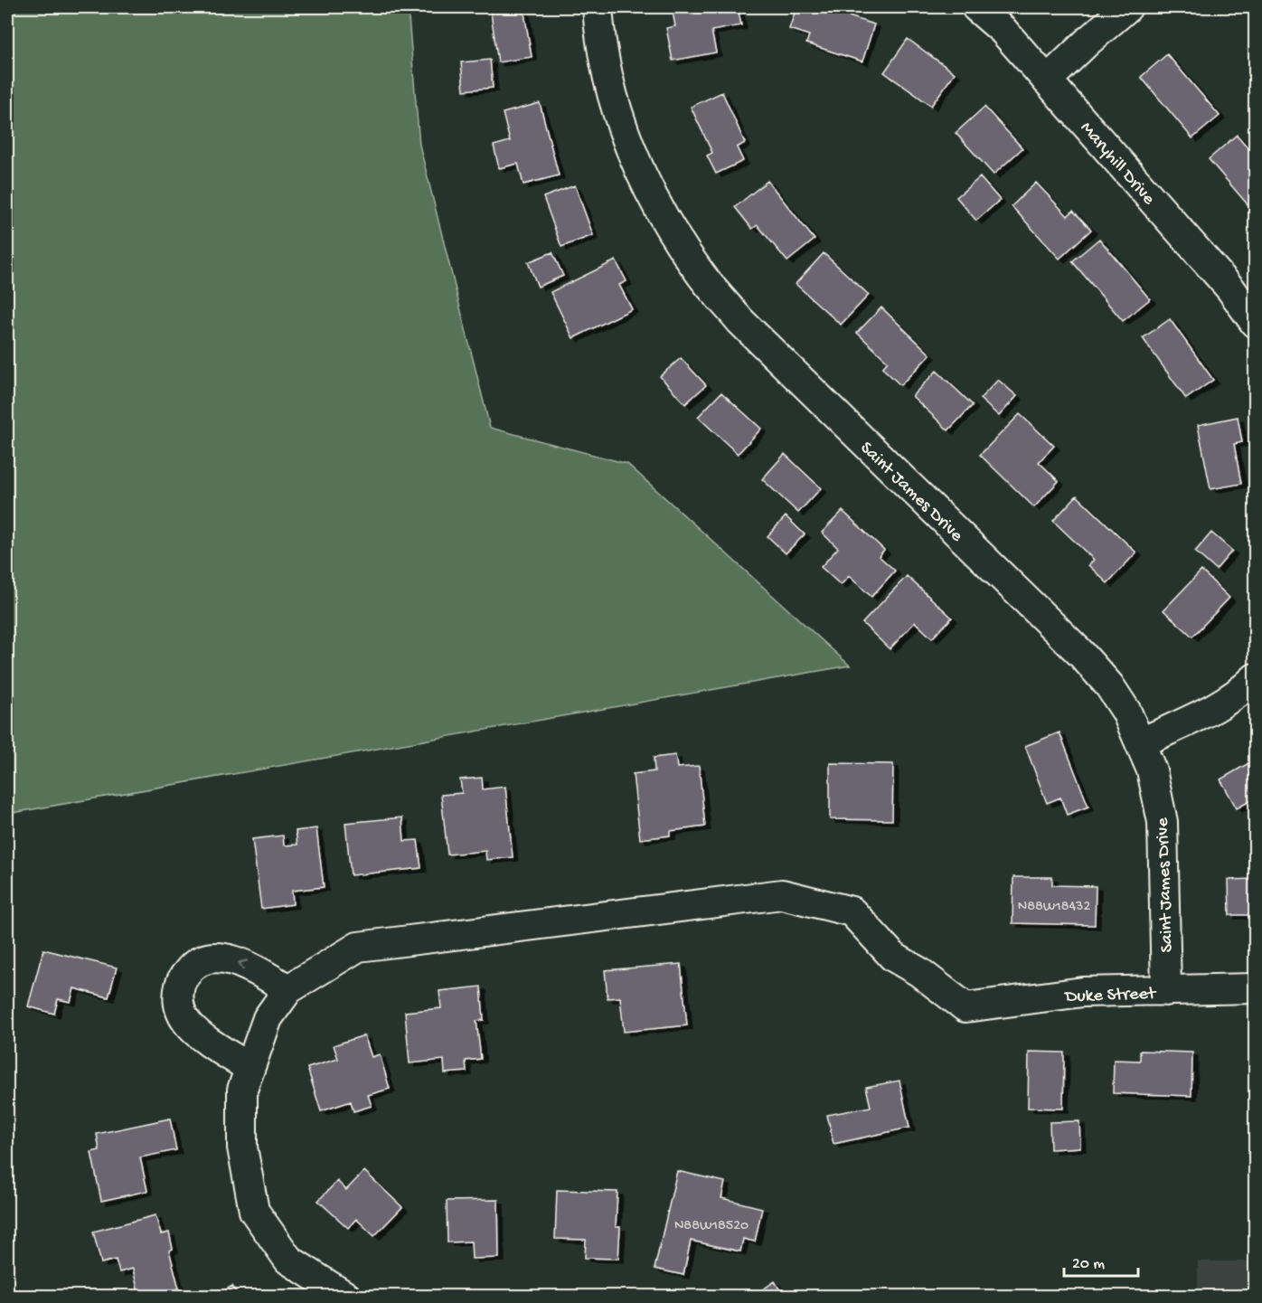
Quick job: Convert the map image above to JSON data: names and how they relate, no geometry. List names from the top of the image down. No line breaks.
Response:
{"streets":{"street":["Maryhill Drive","Saint James Drive","Duke Street"]},"crossings":[["Saint James Drive","Duke Street"]],"house_numbers":["N88W18432","N88W18520"],"scale_bar":"20 m"}
